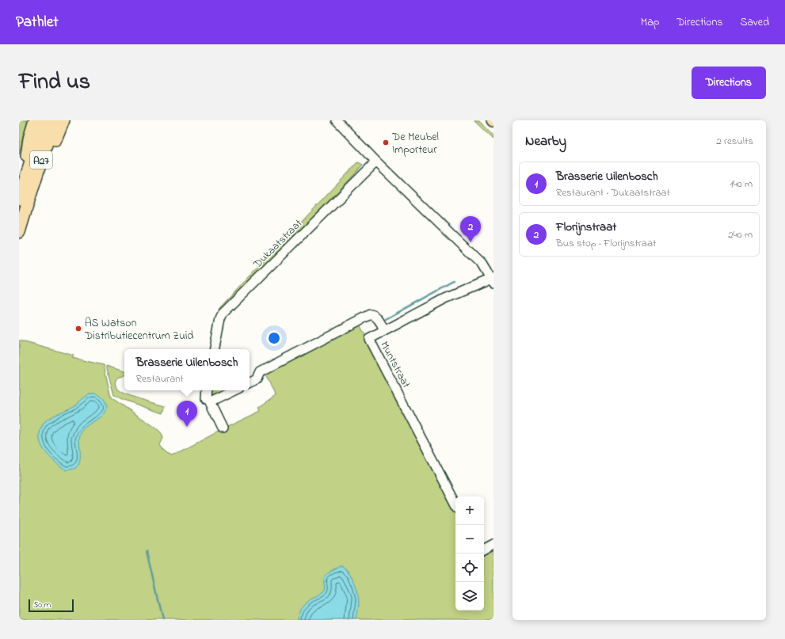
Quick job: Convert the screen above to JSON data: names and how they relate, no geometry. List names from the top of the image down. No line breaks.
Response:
{"streets":{"highway":["A27"],"street":["Dukaatstraat","Muntstraat"]},"places":["De Meubel Importeur","AS Watson Distributiecentrum Zuid"],"scale_bar":"50 m","page":{"header":"Pathlet","nav":["Map","Directions","Saved"],"title":"Find us","buttons":"Directions","heading":["Nearby","2 results"],"list":[{"mark":"1","name":"Brasserie Uilenbosch","note":"Restaurant · Dukaatstraat","value":"140 m"},{"mark":"2","name":"Florijnstraat","note":"Bus stop · Florijnstraat","value":"240 m"}],"pins":["2","1"],"popup":["Brasserie Uilenbosch","Restaurant"],"map_buttons":["+","−"],"scale":"50 m"}}
